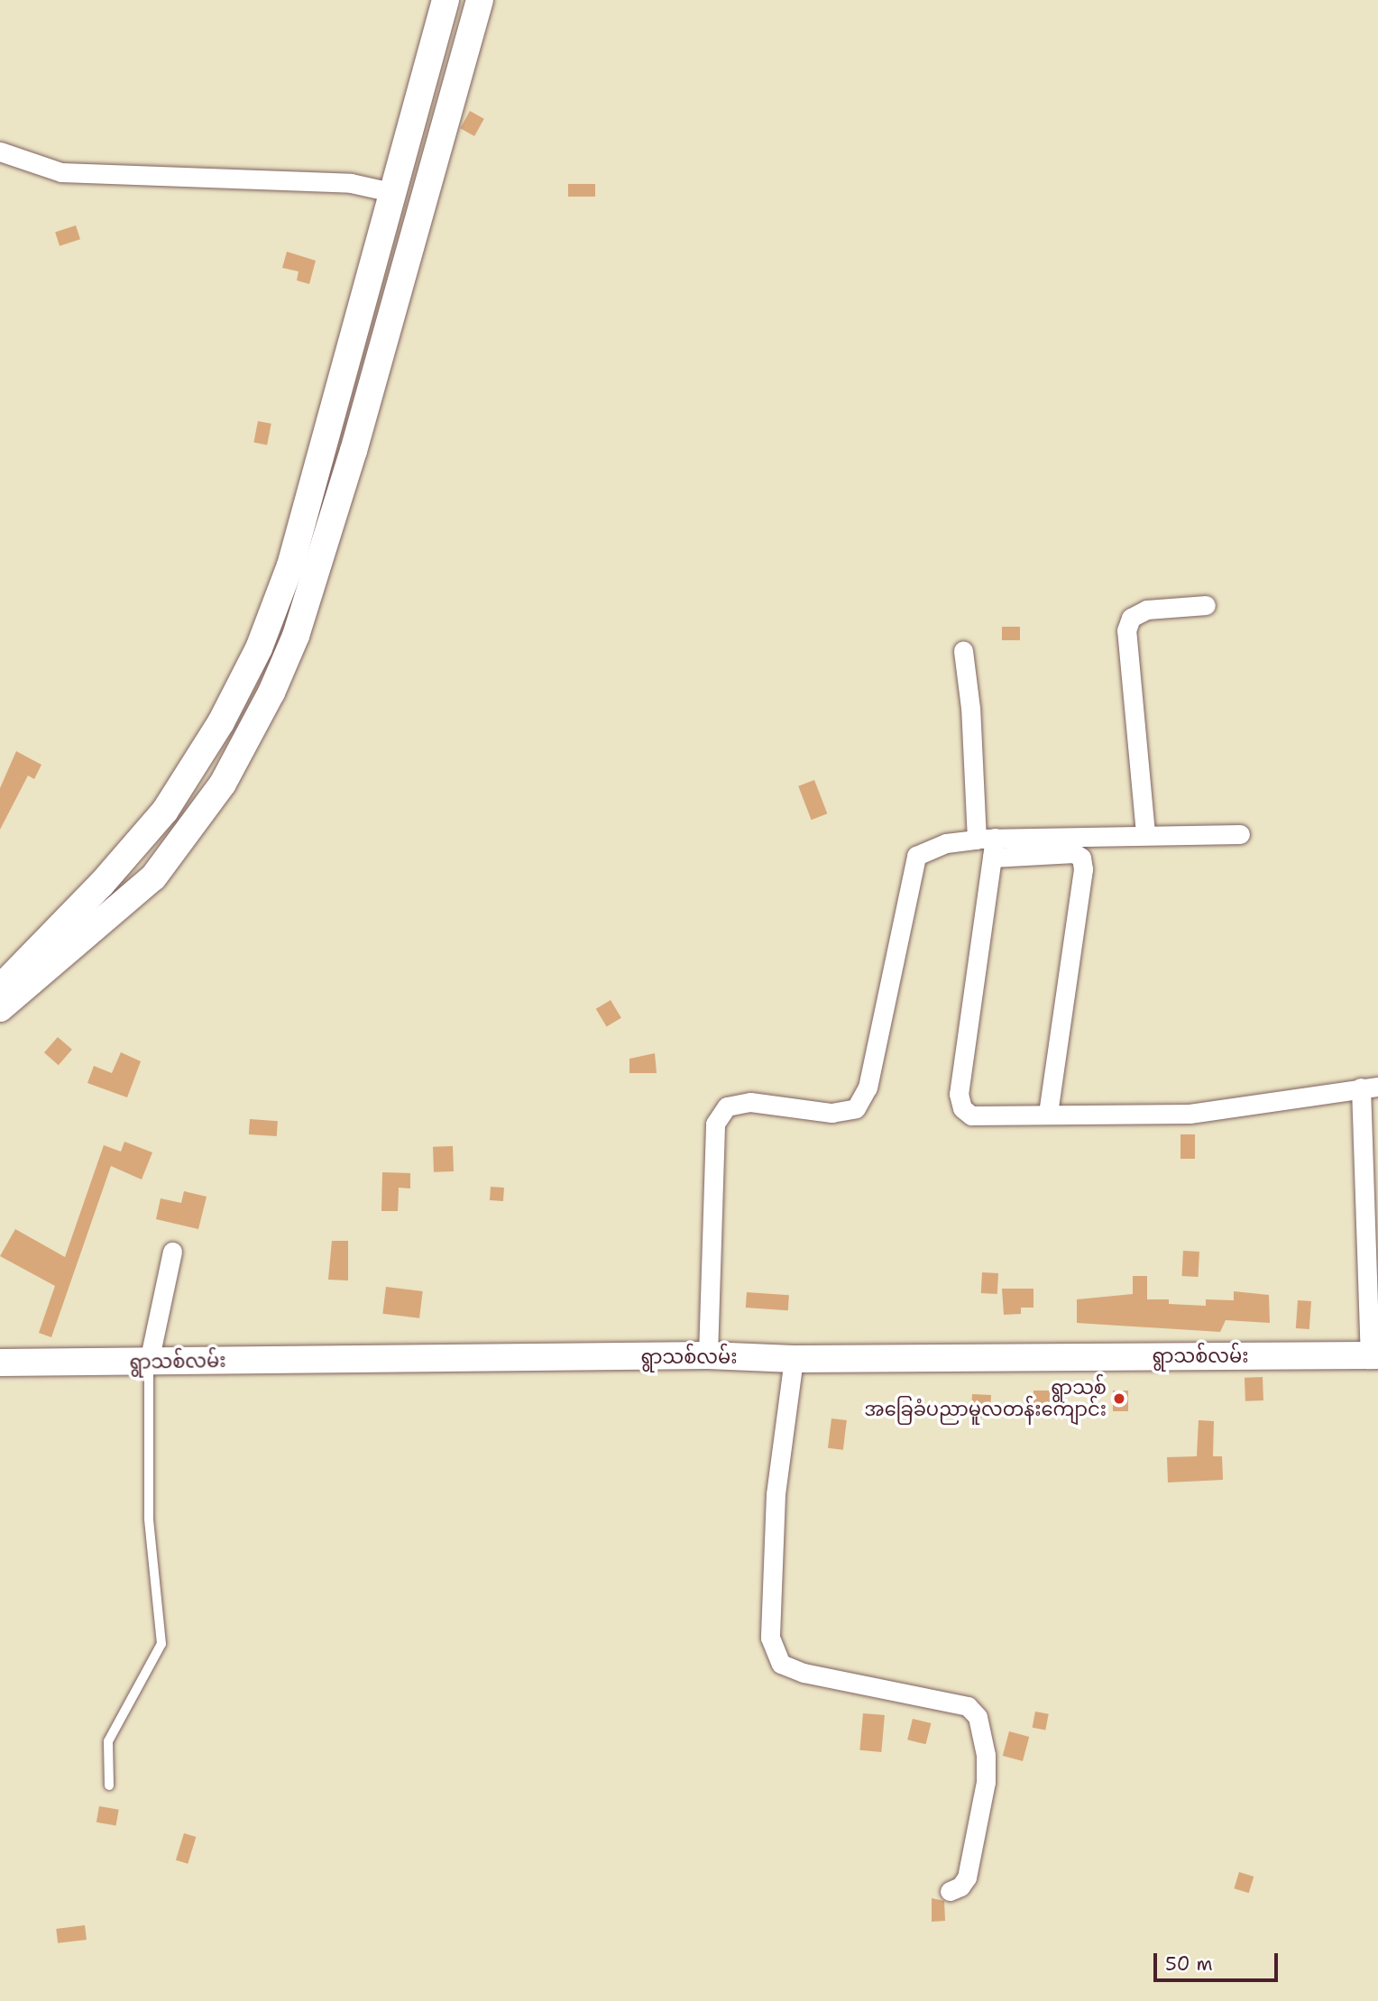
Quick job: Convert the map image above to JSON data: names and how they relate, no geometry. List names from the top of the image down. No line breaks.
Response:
{"streets":{"main road":["ရွာသစ်လမ်း"]},"places":["ရွာသစ် အခြေခံပညာမူလတန်းကျောင်း"],"scale_bar":"50 m"}
